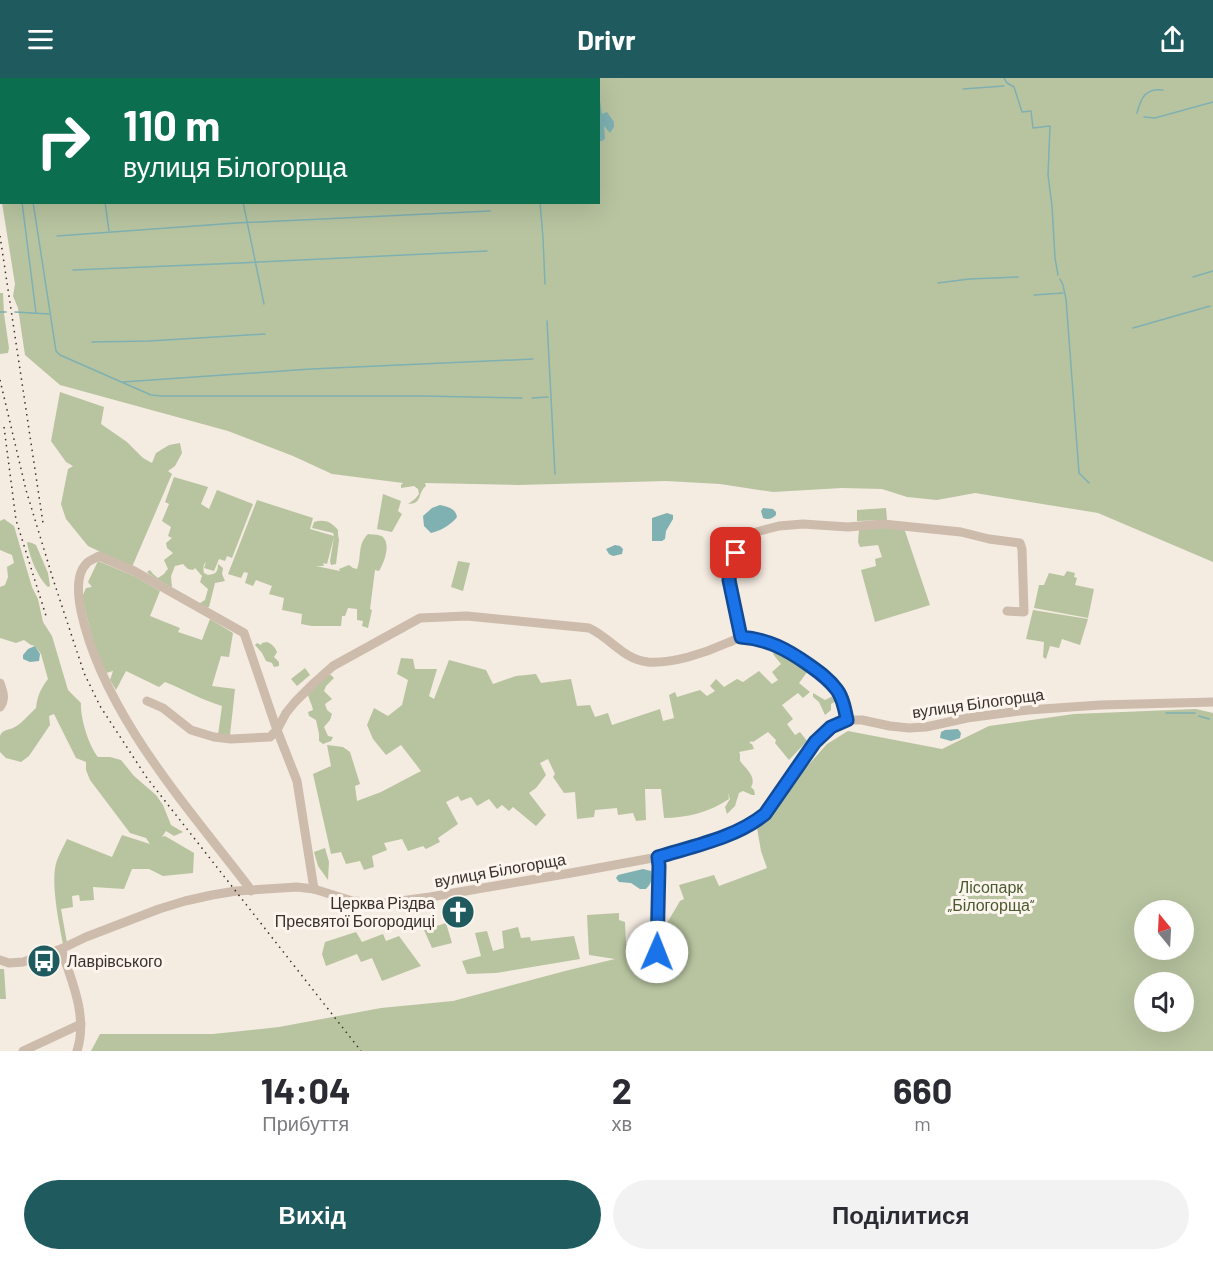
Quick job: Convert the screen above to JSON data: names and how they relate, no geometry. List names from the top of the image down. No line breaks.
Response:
{"streets":{"street":["вулиця Білогорща"]},"parks":["Лісопарк „Білогорща“"],"places":{"church":["Церква Різдва Пресвятої Богородиці"],"bus stop":["Лаврівського"]},"north":"top","page":{"header":"Drivr","turn":["110 m","вулиця Білогорща"],"eta":["14:04","Прибуття","2","хв","660","m"],"buttons":["Вихід","Поділитися"]}}
